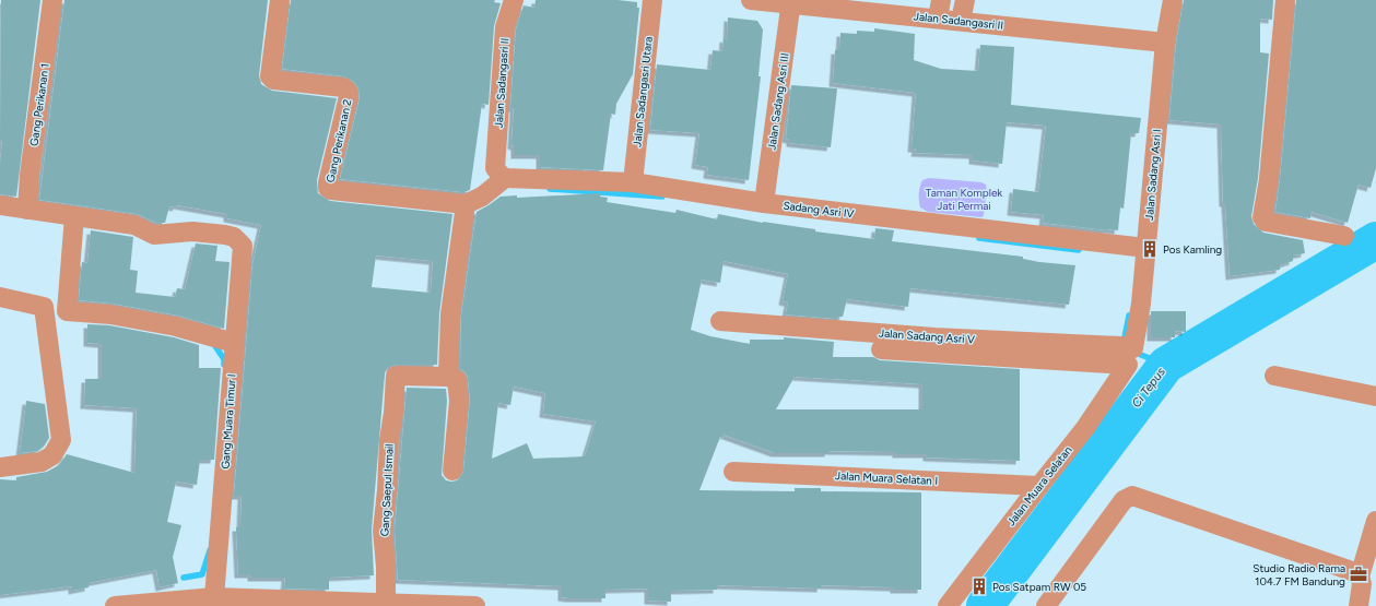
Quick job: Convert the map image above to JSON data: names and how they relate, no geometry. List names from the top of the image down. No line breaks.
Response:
{"streets":{"street":["Jalan Sadangasri II","Jalan Sadangasri Utara","Jalan Sadang Asri III","Gang Perikanan 1","Gang Perikanan 2","Jalan Sadang Asri I","Sadang Asri IV","Jalan Sadang Asri V","Gang Muara Timur I","Jalan Muara Selatan I","Jalan Muara Selatan","Gang Saepul Ismail"]},"crossings":[["Jalan Sadangasri II","Jalan Sadang Asri III"],["Jalan Sadangasri II","Jalan Sadang Asri I"],["Jalan Sadangasri II","Sadang Asri IV"],["Jalan Sadangasri Utara","Sadang Asri IV"],["Jalan Sadang Asri III","Sadang Asri IV"],["Jalan Sadang Asri I","Sadang Asri IV"],["Jalan Sadang Asri I","Jalan Sadang Asri V"],["Jalan Sadang Asri I","Jalan Muara Selatan"],["Jalan Sadang Asri V","Jalan Muara Selatan"],["Jalan Muara Selatan I","Jalan Muara Selatan"]],"water":["Ci Tepus"],"parks":["Taman Komplek Jati Permai"],"places":{"building":["Pos Kamling","Pos Satpam RW 05"],"office":["Studio Radio Rama 104.7 FM Bandung"]}}
